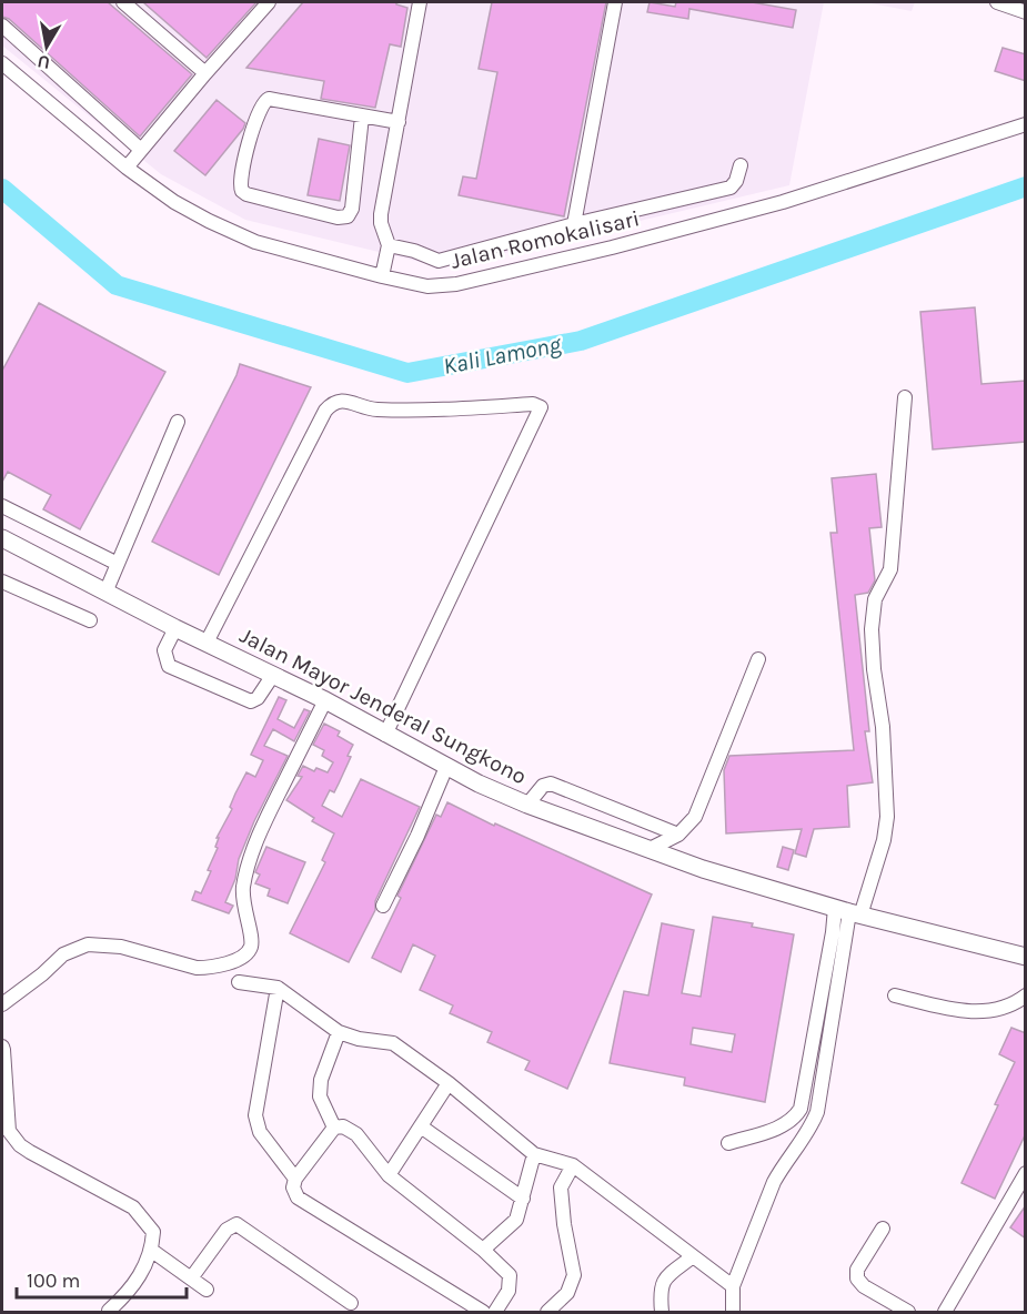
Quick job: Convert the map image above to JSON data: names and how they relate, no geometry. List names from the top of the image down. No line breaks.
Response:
{"streets":{"main road":["Jalan Mayor Jenderal Sungkono"],"street":["Jalan Romokalisari"]},"water":["Kali Lamong"],"scale_bar":"100 m","north":"bottom"}
